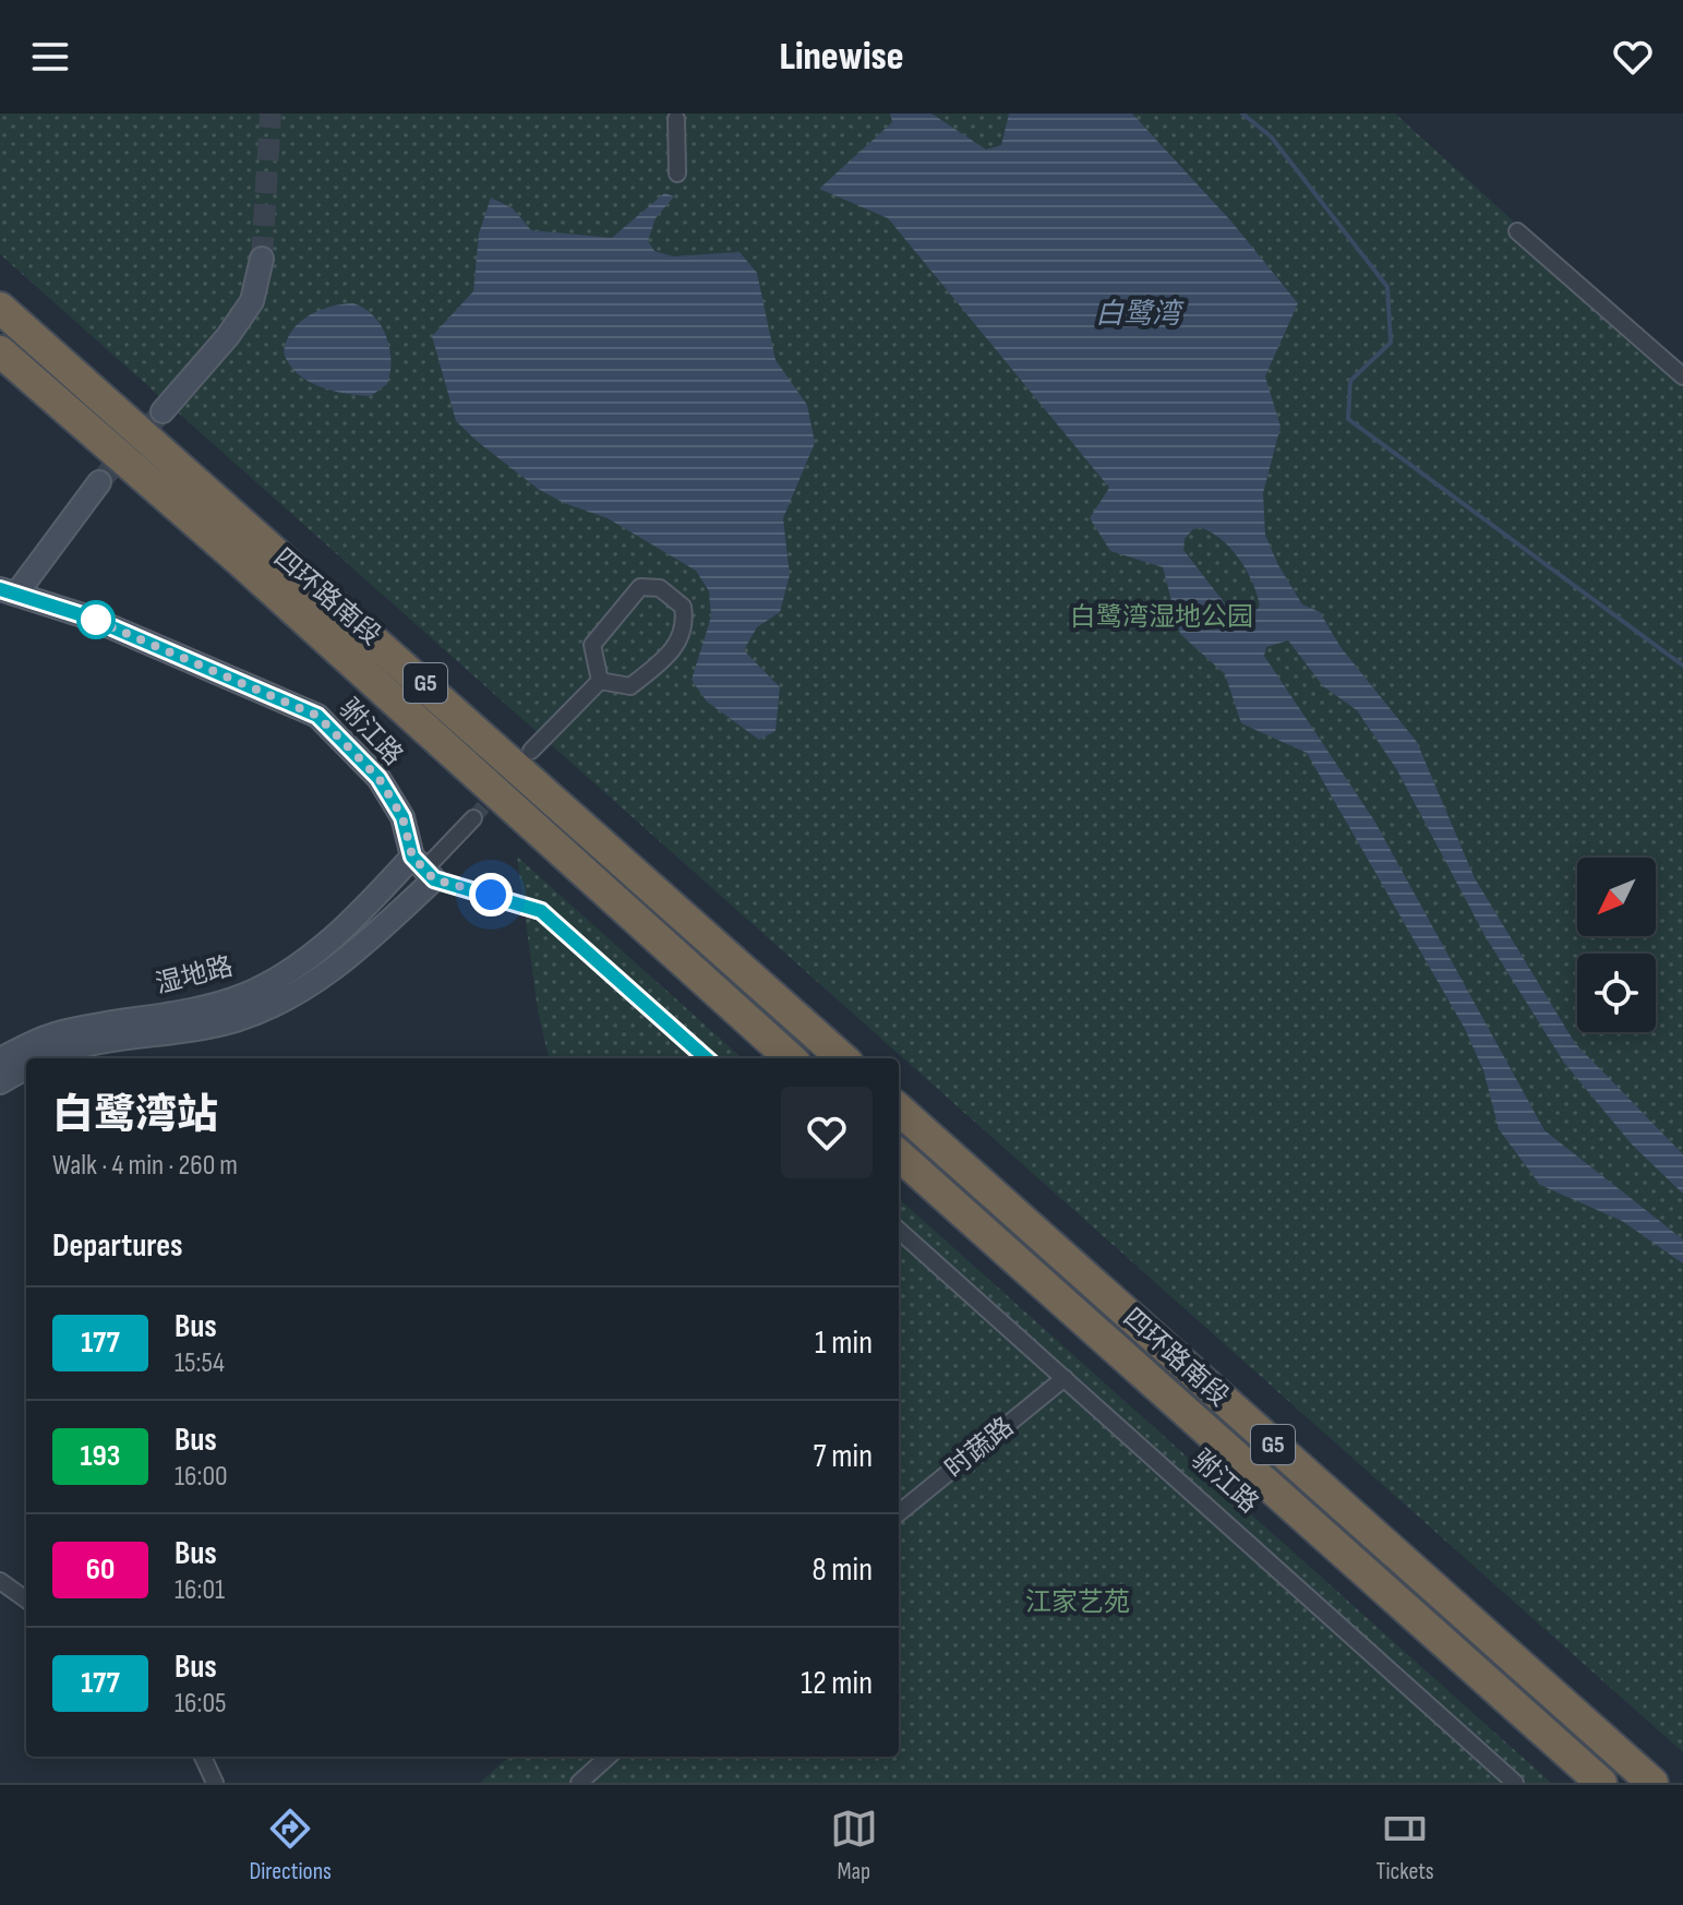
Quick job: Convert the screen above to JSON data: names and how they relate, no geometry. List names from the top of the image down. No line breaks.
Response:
{"streets":{"highway":["四环路南段","G5"],"street":["驸江路","湿地路","时蔬路"]},"crossings":[["驸江路","湿地路"],["驸江路","时蔬路"]],"water":["白鹭湾"],"parks":["白鹭湾湿地公园","江家艺苑"],"lines":["bus line 177"],"north":"bottom left","page":{"header":"Linewise","heading":[["白鹭湾站","Walk · 4 min · 260 m"],"Departures"],"list":[{"mark":"177","name":"Bus","note":"15:54","value":"1 min"},{"mark":"193","name":"Bus","note":"16:00","value":"7 min"},{"mark":"60","name":"Bus","note":"16:01","value":"8 min"},{"mark":"177","name":"Bus","note":"16:05","value":"12 min"}],"tabs":["Directions","Map","Tickets"]}}
